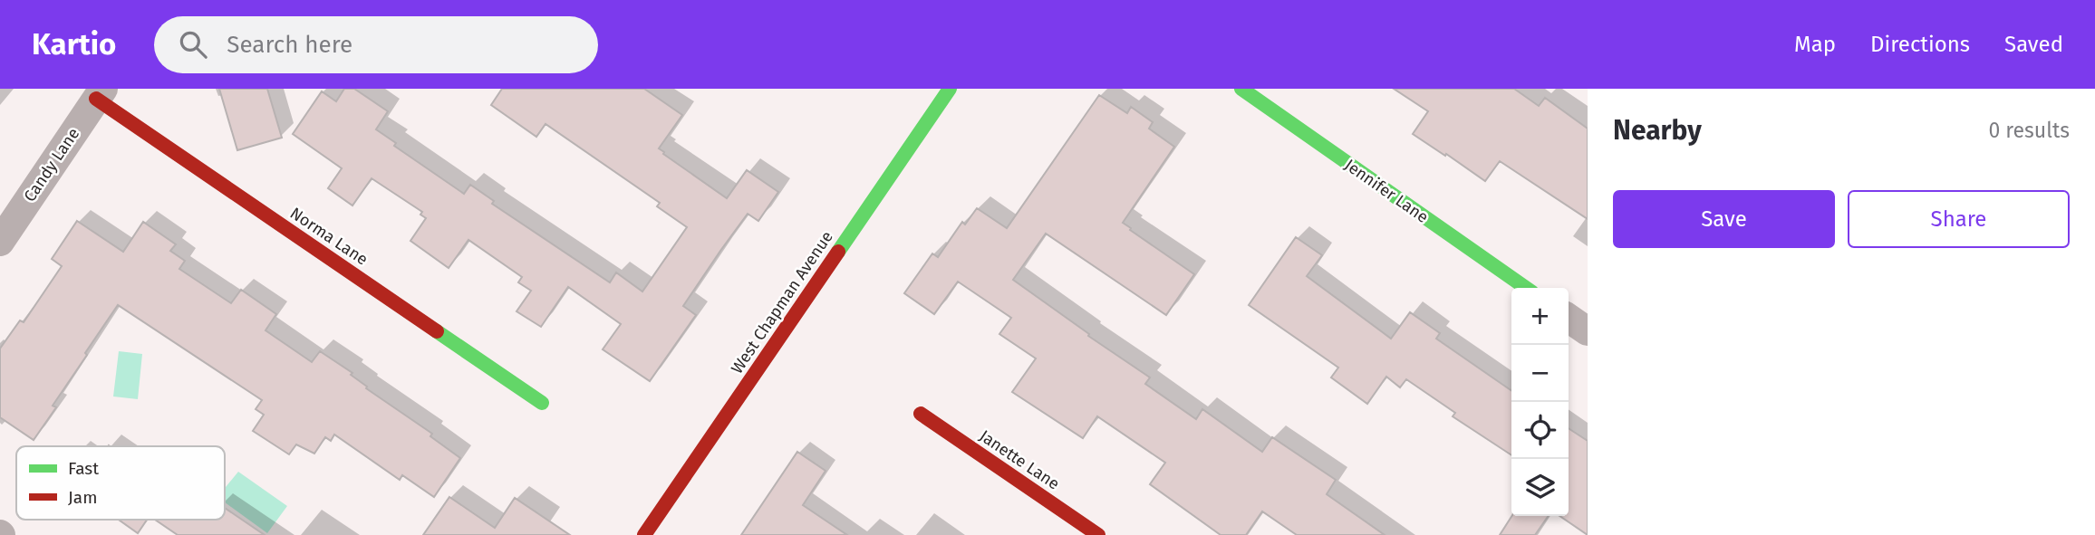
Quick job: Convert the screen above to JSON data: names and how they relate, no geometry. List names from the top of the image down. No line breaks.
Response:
{"streets":{"street":["Candy Lane","Jennifer Lane","Norma Lane","West Chapman Avenue","Janette Lane"]},"crossings":[["Candy Lane","Norma Lane"]],"legend":["Fast","Jam"],"page":{"header":"Kartio","search":"Search here","nav":["Map","Directions","Saved"],"heading":["Nearby","0 results"],"buttons":["Save","Share"],"map_buttons":["+","−"]}}
